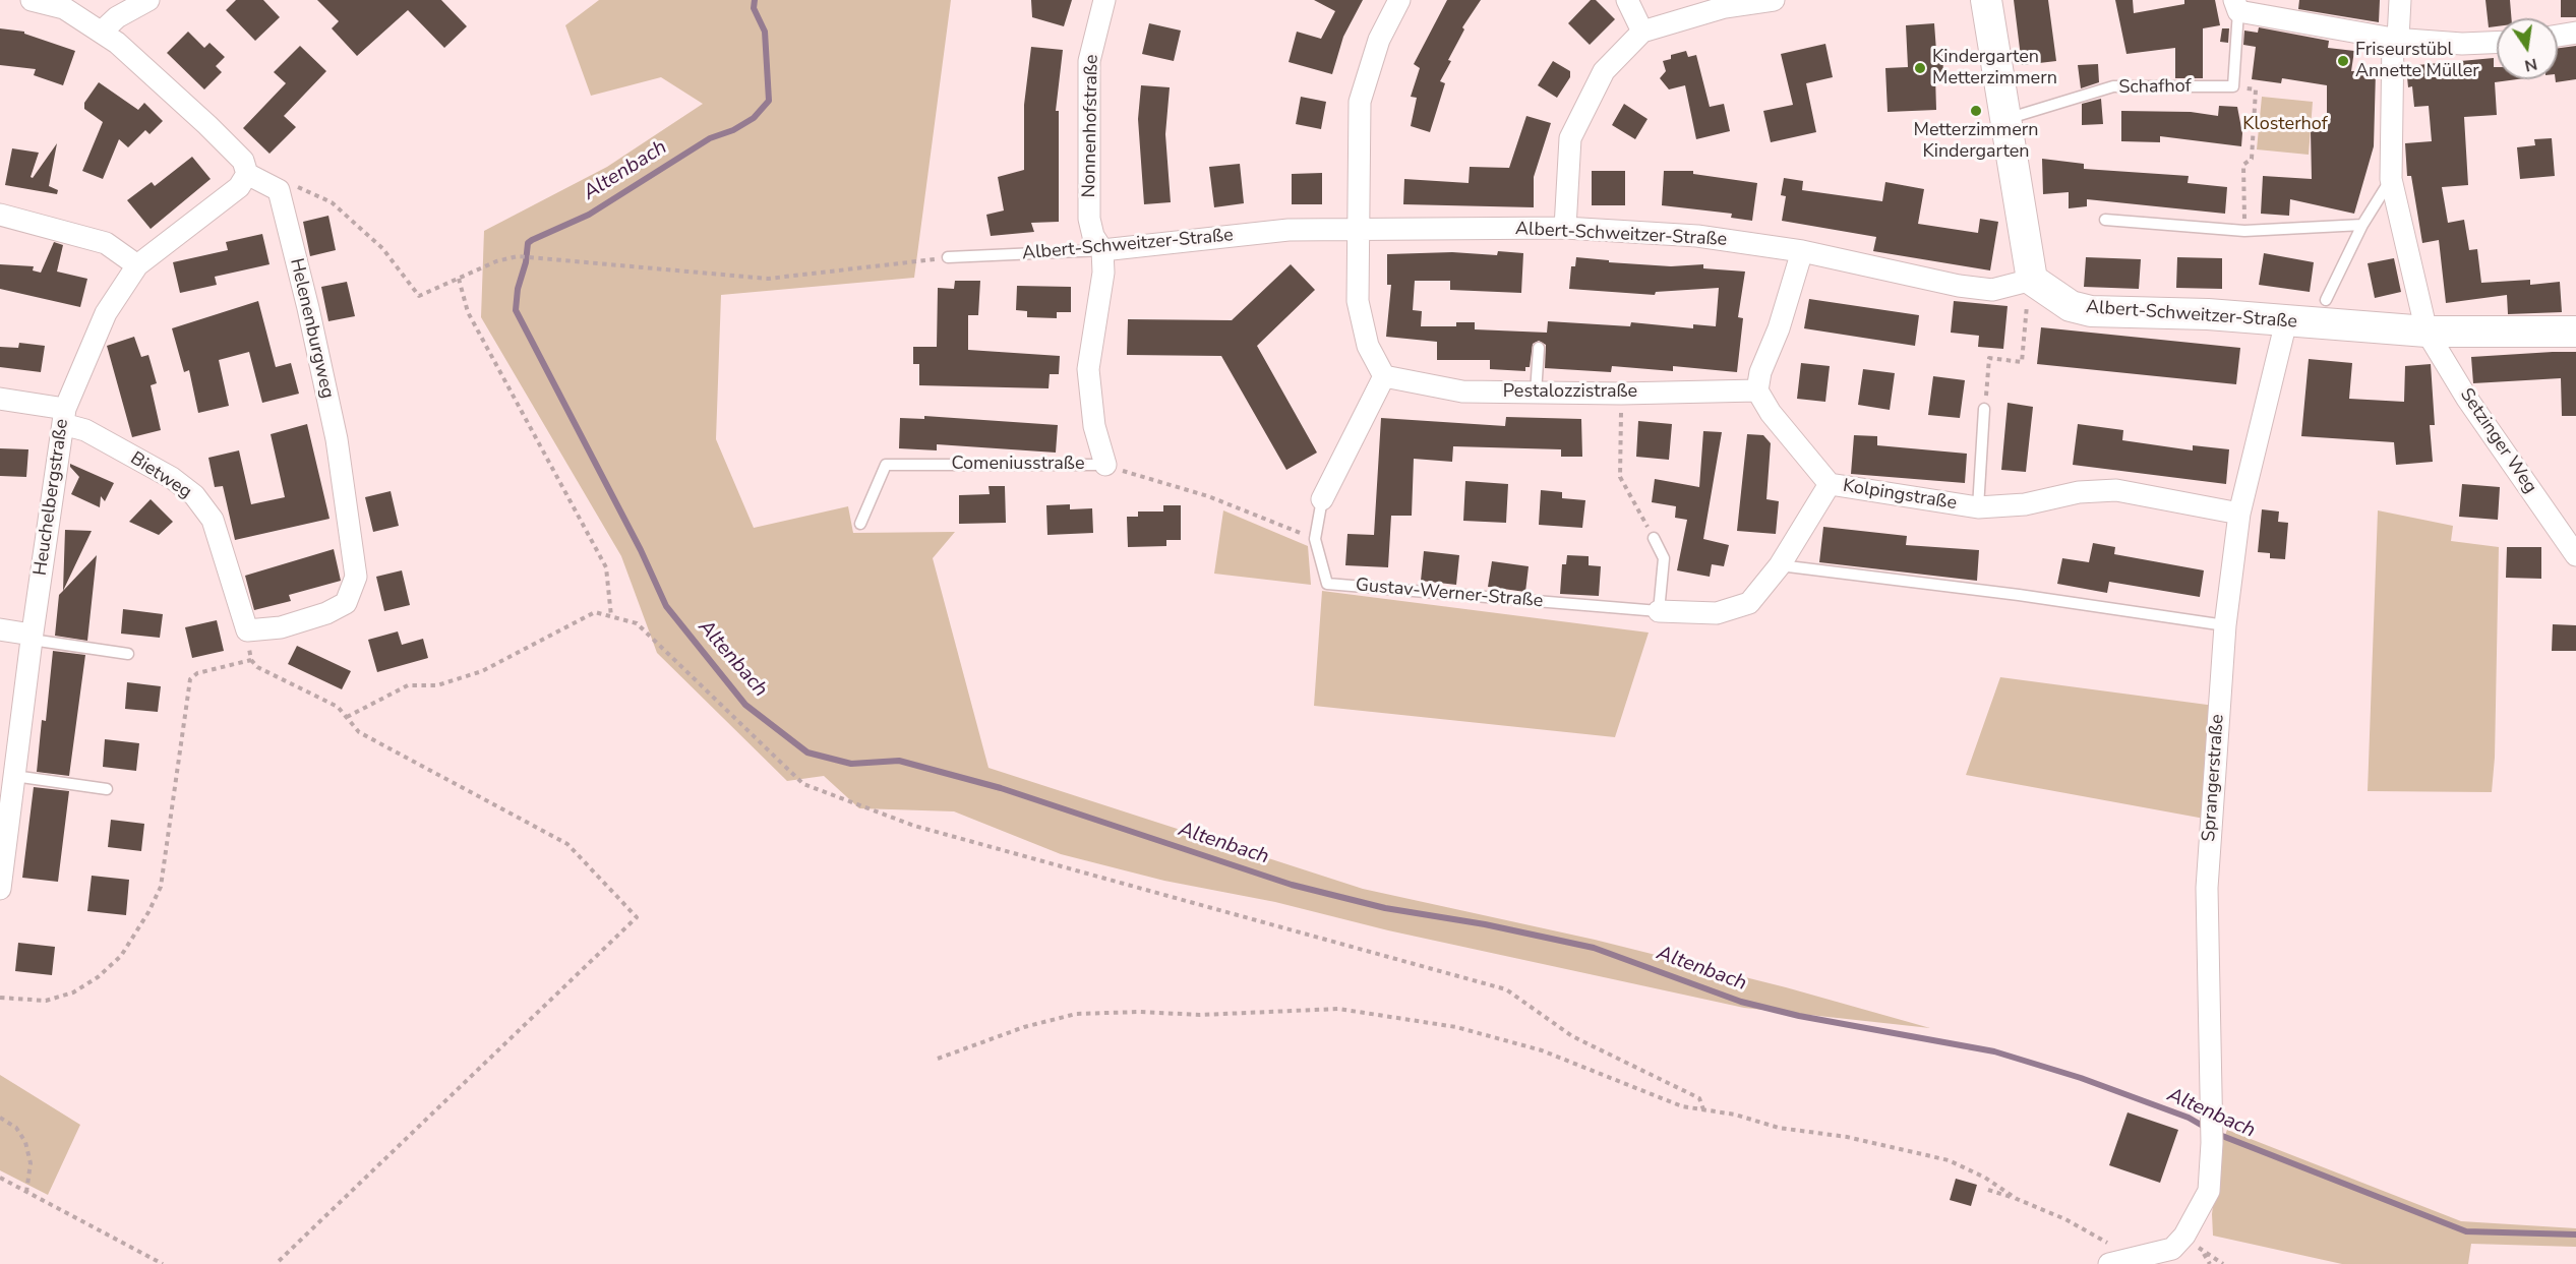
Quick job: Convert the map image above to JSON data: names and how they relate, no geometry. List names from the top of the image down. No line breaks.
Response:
{"streets":{"main road":["Albert-Schweitzer-Straße"],"street":["Nonnenhofstraße","Helenenburgweg","Pestalozzistraße","Setzinger Weg","Comeniusstraße","Bietweg","Kolpingstraße","Heuchelbergstraße","Gustav-Werner-Straße","Sprangerstraße"],"lane":["Schafhof"]},"crossings":[["Nonnenhofstraße","Albert-Schweitzer-Straße"],["Nonnenhofstraße","Comeniusstraße"],["Albert-Schweitzer-Straße","Setzinger Weg"],["Albert-Schweitzer-Straße","Comeniusstraße"],["Albert-Schweitzer-Straße","Sprangerstraße"],["Helenenburgweg","Bietweg"],["Helenenburgweg","Heuchelbergstraße"],["Pestalozzistraße","Kolpingstraße"],["Bietweg","Heuchelbergstraße"],["Kolpingstraße","Gustav-Werner-Straße"],["Kolpingstraße","Sprangerstraße"]],"water":["Altenbach"],"parks":["Klosterhof"],"places":["Friseurstübl Annette Müller","Kindergarten Metterzimmern","Metterzimmern Kindergarten"],"north":"bottom"}
